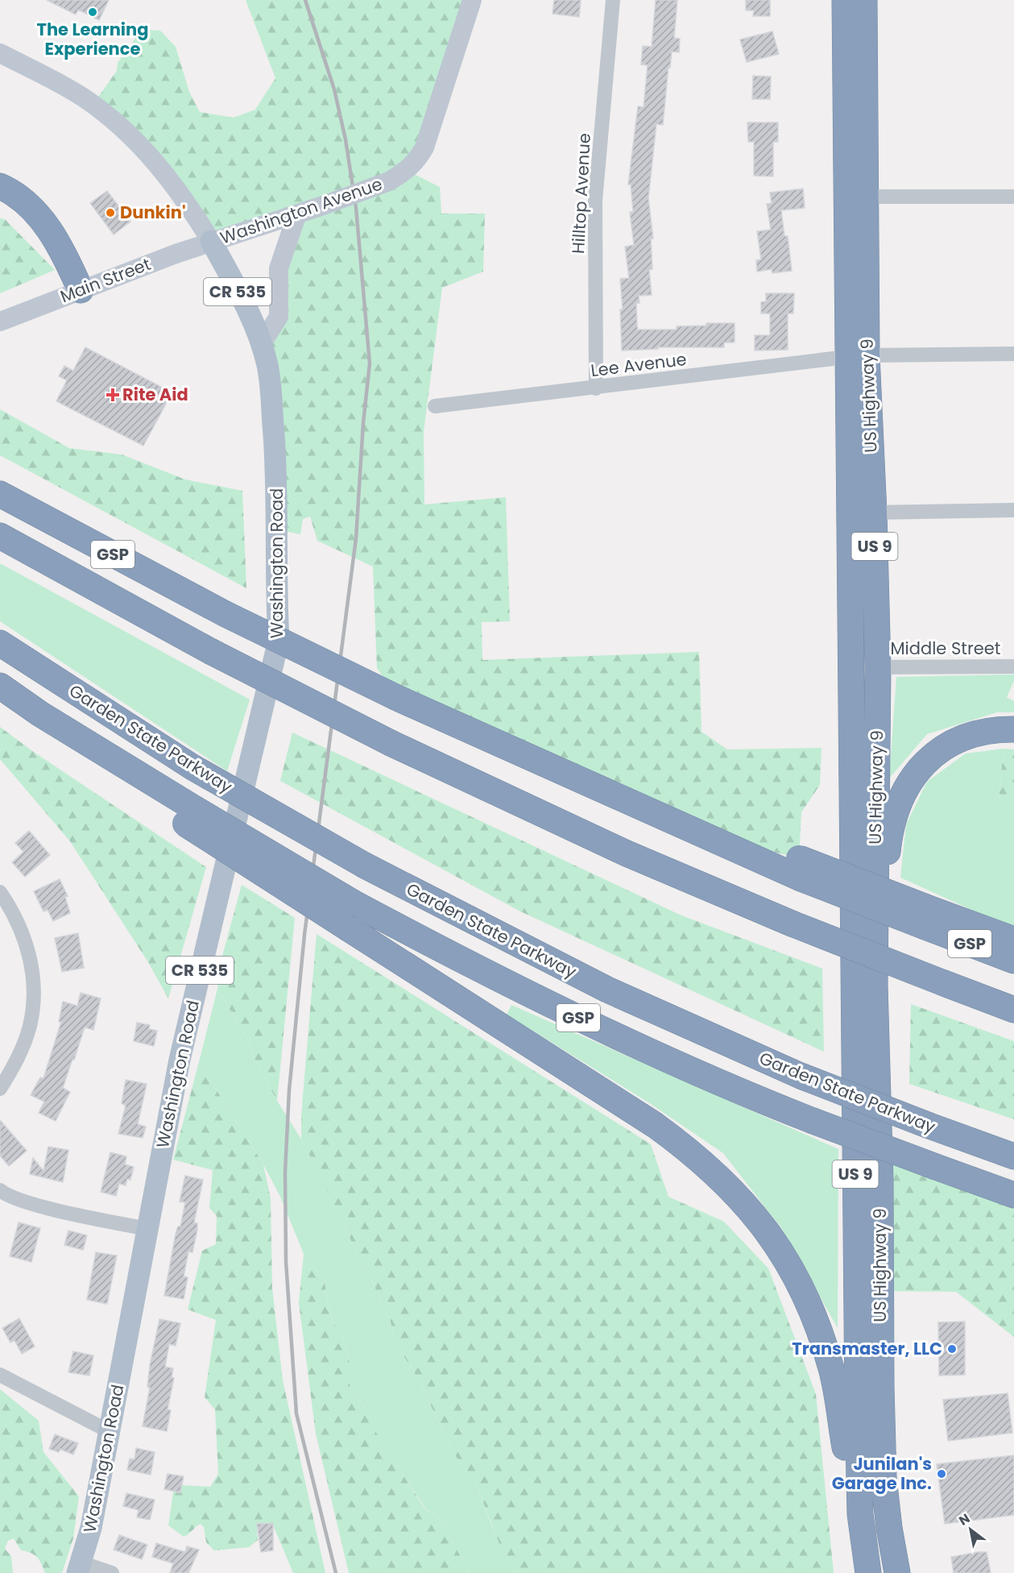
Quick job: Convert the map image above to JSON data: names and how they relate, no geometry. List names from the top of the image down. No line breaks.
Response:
{"streets":{"highway":["US Highway 9","US 9","GSP","Garden State Parkway"],"main road":["Washington Avenue","Main Street","CR 535","Washington Road"],"street":["Hilltop Avenue","Lee Avenue","Middle Street"]},"crossings":[["Hilltop Avenue","Lee Avenue"],["Washington Avenue","Main Street"],["Washington Avenue","Washington Road"],["Main Street","Washington Road"],["Lee Avenue","US Highway 9"],["US Highway 9","Middle Street"]],"places":{"other":["The Learning Experience","Dunkin'","Transmaster, LLC","Junilan's Garage Inc."],"health":["Rite Aid"]},"north":"top left"}
